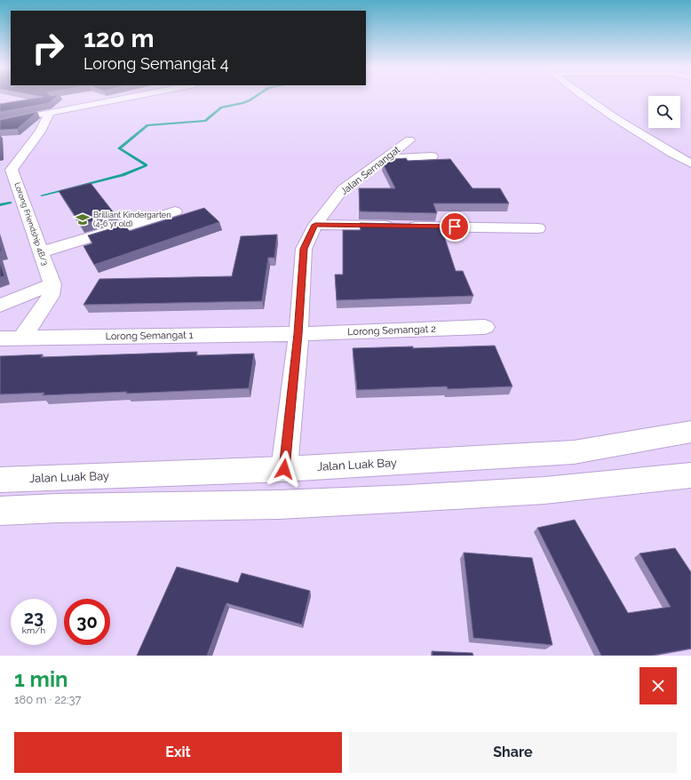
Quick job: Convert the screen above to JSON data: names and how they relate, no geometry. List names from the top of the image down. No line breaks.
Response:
{"streets":{"street":["Jalan Semangat","Lorong Friendship 4B/3","Lorong Semangat 2","Lorong Semangat 1","Jalan Luak Bay"]},"crossings":[["Jalan Semangat","Lorong Semangat 2"],["Jalan Semangat","Lorong Semangat 1"],["Jalan Semangat","Jalan Luak Bay"],["Lorong Semangat 2","Lorong Semangat 1"]],"places":{"school or university":["Brilliant Kindergarten (4-6 yr old)"]},"page":{"turn":["120 m","Lorong Semangat 4"],"speed":"23 km/h","limit":"30","heading":["1 min","180 m · 22:37"],"buttons":["Exit","Share"]}}
